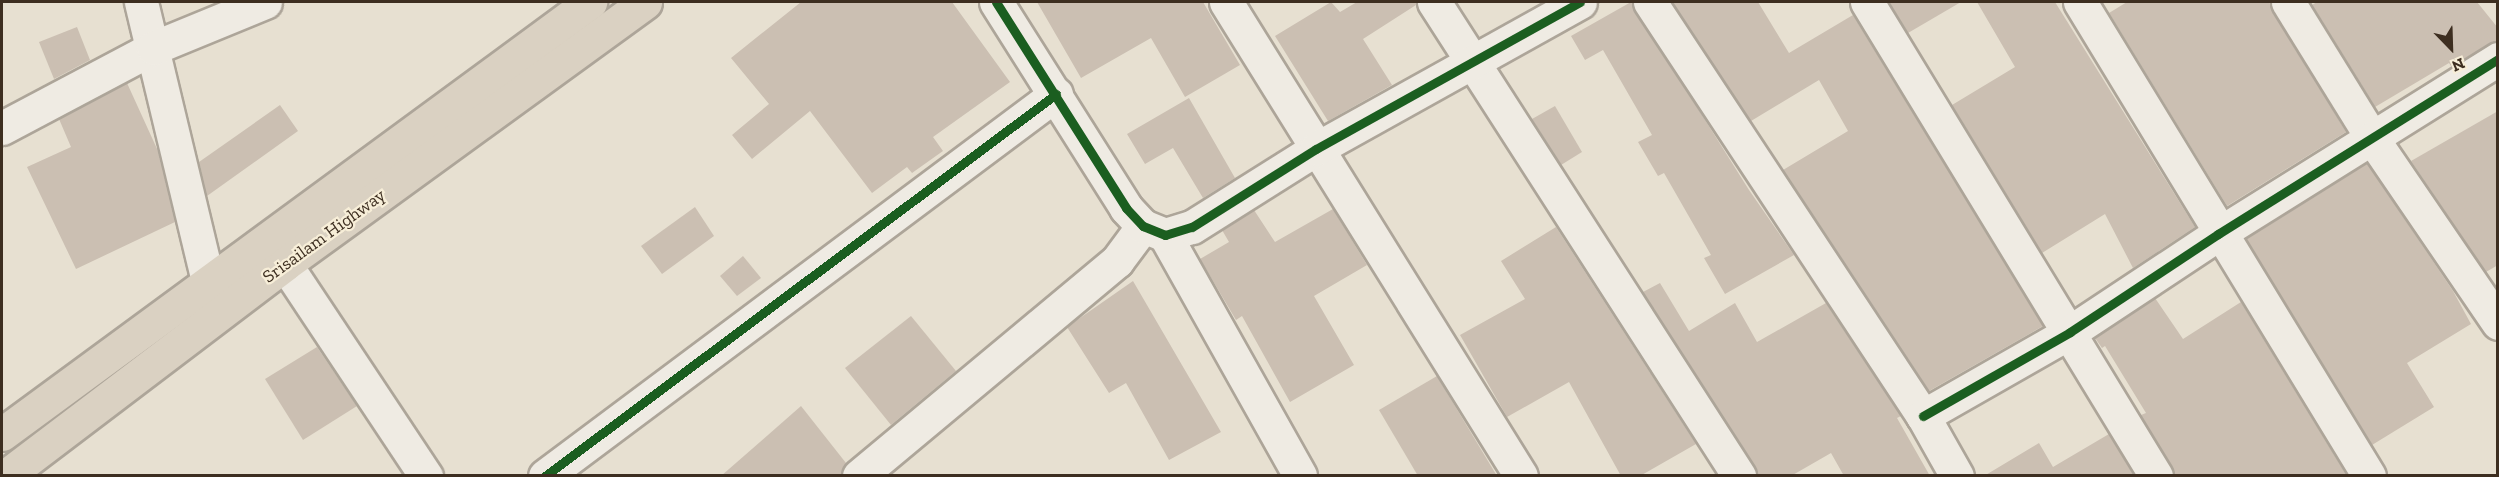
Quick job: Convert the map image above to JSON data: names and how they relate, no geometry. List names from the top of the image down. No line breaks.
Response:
{"streets":{"highway":["Srisailam Highway"]},"north":"bottom right"}
